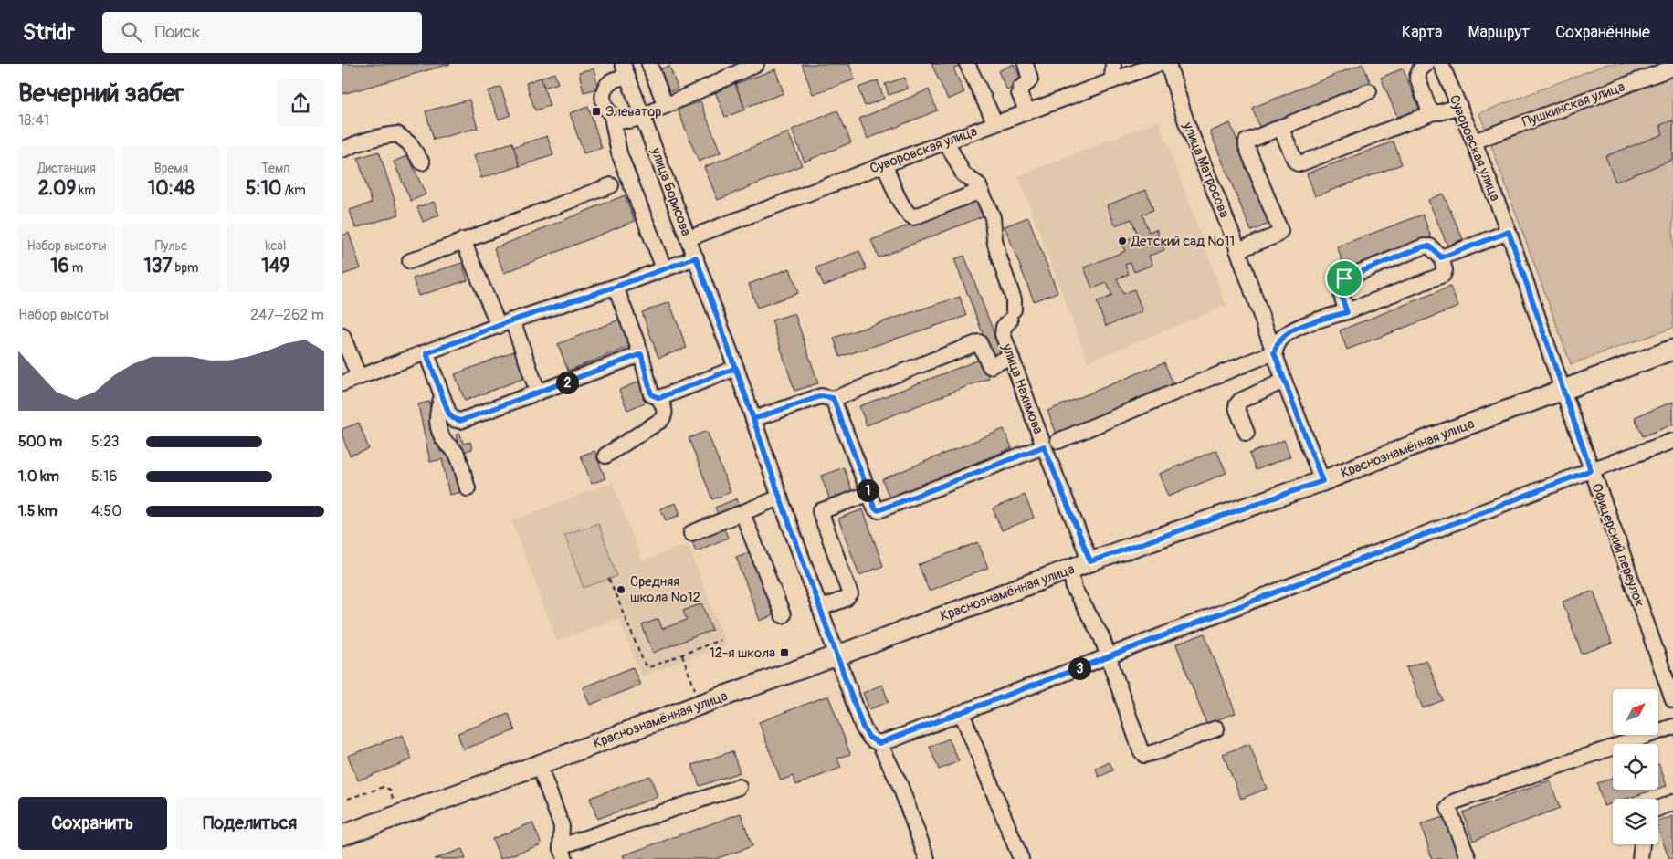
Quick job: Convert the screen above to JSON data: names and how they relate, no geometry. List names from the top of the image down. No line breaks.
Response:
{"streets":{"main road":["Краснознамённая улица"],"street":["Пушкинская улица","Суворовская улица","улица Матросова","улица Борисова","улица Нахимова","Офицерский переулок"]},"crossings":[["Пушкинская улица","Суворовская улица"],["Суворовская улица","улица Борисова"],["Суворовская улица","улица Нахимова"],["Суворовская улица","Краснознамённая улица"],["Суворовская улица","Офицерский переулок"],["улица Матросова","Краснознамённая улица"],["улица Борисова","Краснознамённая улица"],["улица Нахимова","Краснознамённая улица"],["Краснознамённая улица","Офицерский переулок"]],"places":{"transit":["Элеватор","12-я школа"],"other":["Детский сад №11","Средняя школа №12"]},"north":"top right","page":{"header":"Stridr","search":"Поиск","nav":["Карта","Маршрут","Сохранённые"],"heading":["Вечерний забег","18:41"],"stats":[["Дистанция","2.09 km"],["Время","10:48"],["Темп","5:10 /km"],["Набор высоты","16 m"],["Пульс","137 bpm"],["kcal","149"]],"chart":["Набор высоты","247–262 m"],"pins":["2","1","3"],"list":[{"name":"500 m","note":"5:23"},{"name":"1.0 km","note":"5:16"},{"name":"1.5 km","note":"4:50"}],"buttons":["Сохранить","Поделиться"]}}
